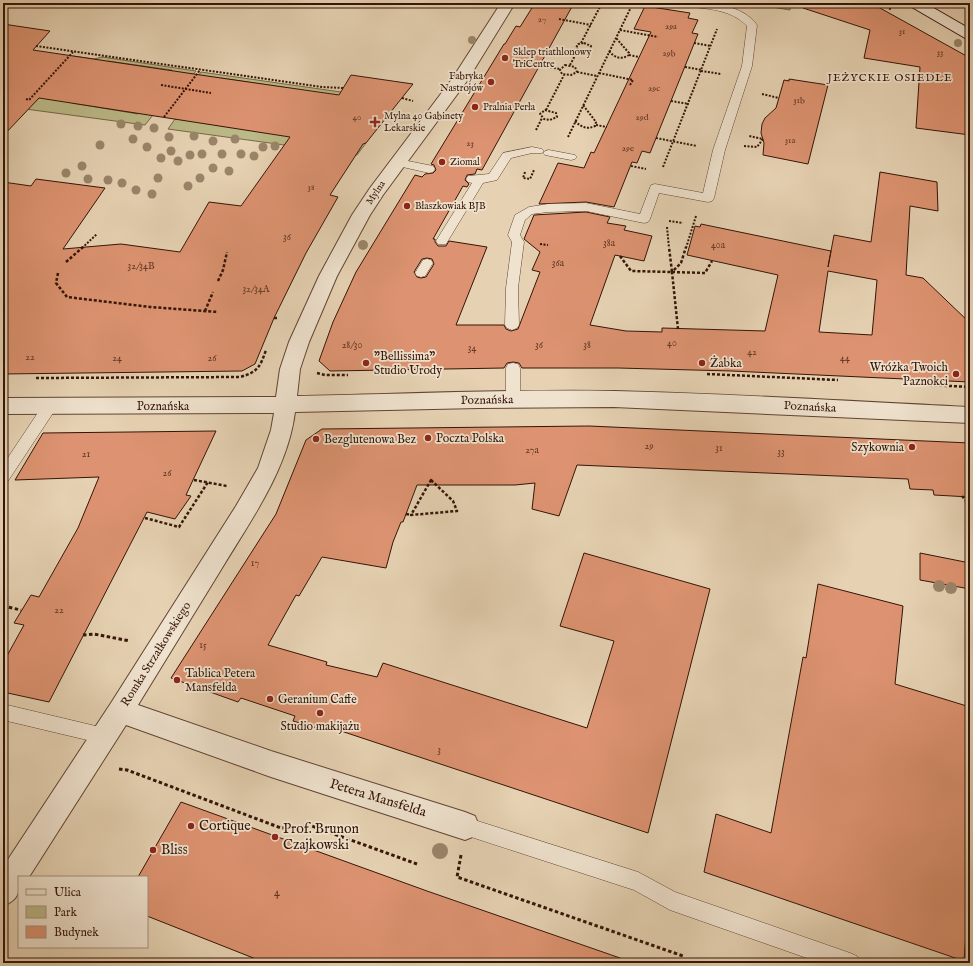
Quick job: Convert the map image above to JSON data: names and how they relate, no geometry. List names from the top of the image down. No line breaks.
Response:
{"streets":{"street":["Mylna","Poznańska","Romka Strzałkowskiego","Petera Mansfelda"]},"crossings":[["Mylna","Poznańska"],["Mylna","Romka Strzałkowskiego"],["Poznańska","Romka Strzałkowskiego"],["Romka Strzałkowskiego","Petera Mansfelda"]],"districts":["JEŻYCKIE OSIEDLE"],"places":{"other":["Sklep triathlonowy TriCentre","Fabryka Nastrojów","Pralnia Perła","Ziomal","Błaszkowiak BJB","\"Bellissima\" Studio Urody","Żabka","Wróżka Twoich Paznokci","Poczta Polska","Bezglutenowa Bez","Szykownia","Tablica Petera Mansfelda","Geranium Caffe","Studio makijażu","Cortique","Prof. Brunon Czajkowski","Bliss"],"health":["Mylna 40 Gabinety Lekarskie"]},"house_numbers":["27","29a","31","33","29b","29c","31b","40","29d","31a","23","29e","38","36","38a","40a","36a","32/34B","32/34A","40","28/30","36","38","34","42","22","24","26","44","29","31","27a","33","21","26","17","22","15","3","4"],"legend":["Ulica","Park","Budynek"]}
